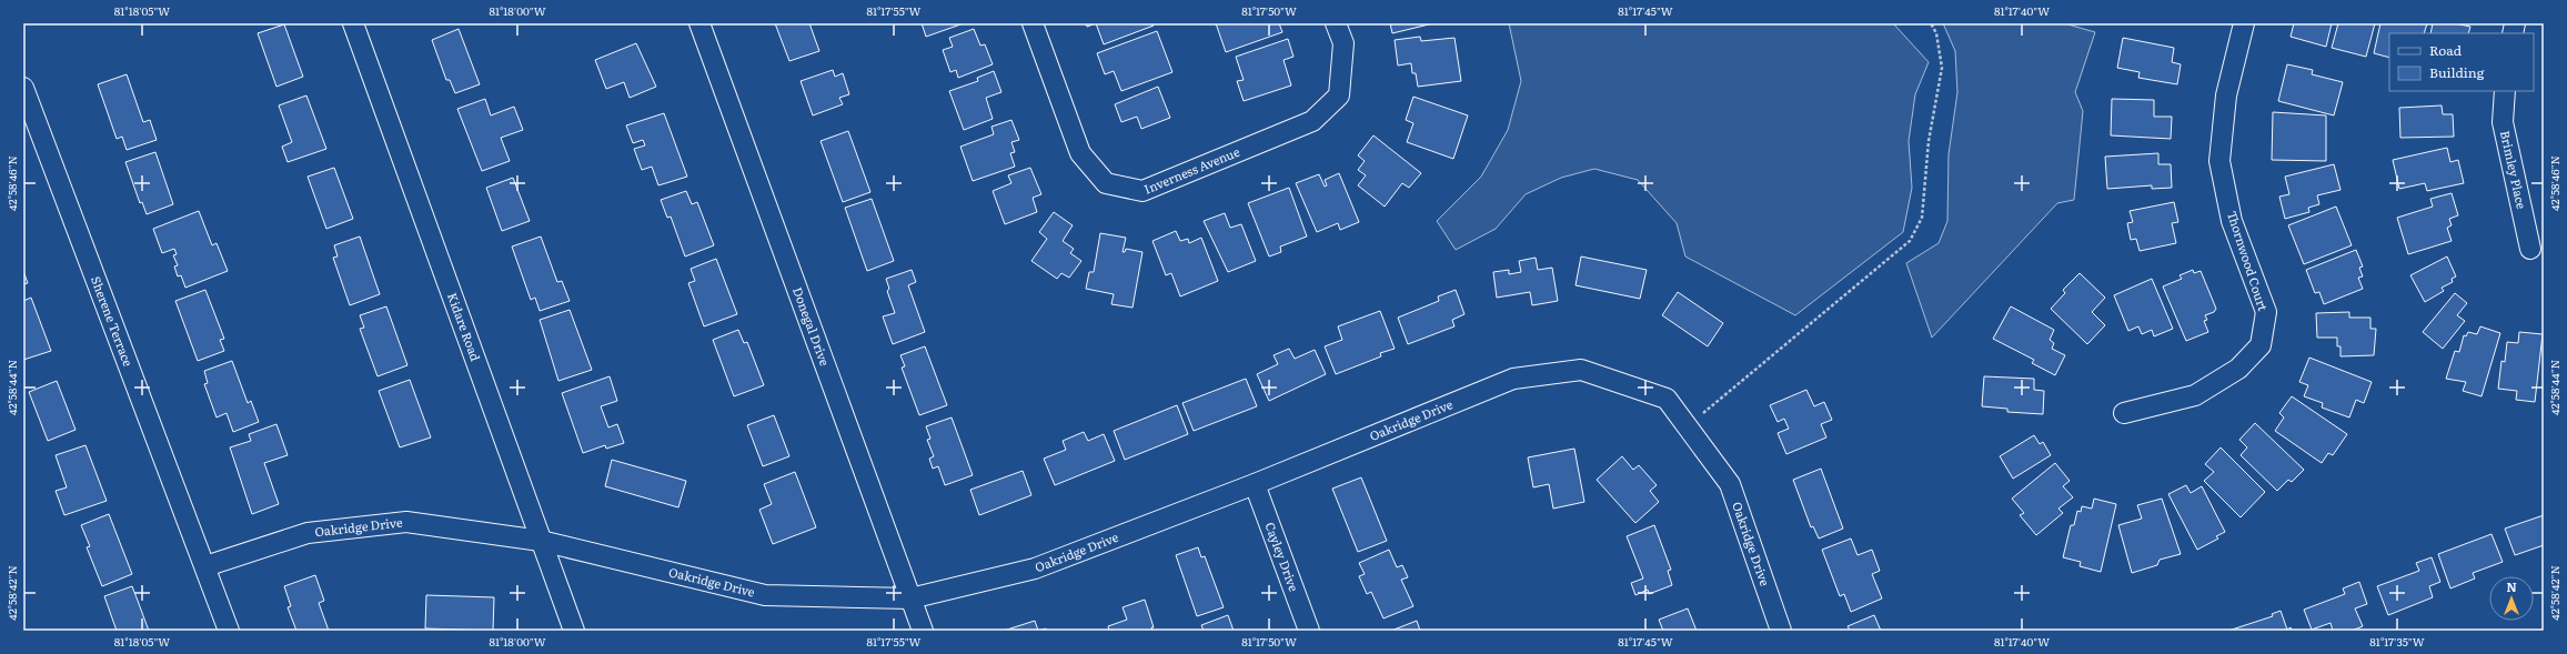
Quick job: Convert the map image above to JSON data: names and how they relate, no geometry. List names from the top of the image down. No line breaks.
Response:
{"streets":{"street":["Inverness Avenue","Brimley Place","Thornwood Court","Sherene Terrace","Kidare Road","Donegal Drive","Oakridge Drive","Cayley Drive"]},"crossings":[["Sherene Terrace","Oakridge Drive"],["Kidare Road","Oakridge Drive"],["Donegal Drive","Oakridge Drive"],["Oakridge Drive","Cayley Drive"]],"legend":["Road","Building"],"north":"top","coordinates":["81°18'05\"W","81°18'00\"W","81°17'55\"W","81°17'50\"W","81°17'45\"W","81°17'40\"W","42°58'46\"N","42°58'44\"N","42°58'42\"N","81°17'35\"W"]}
